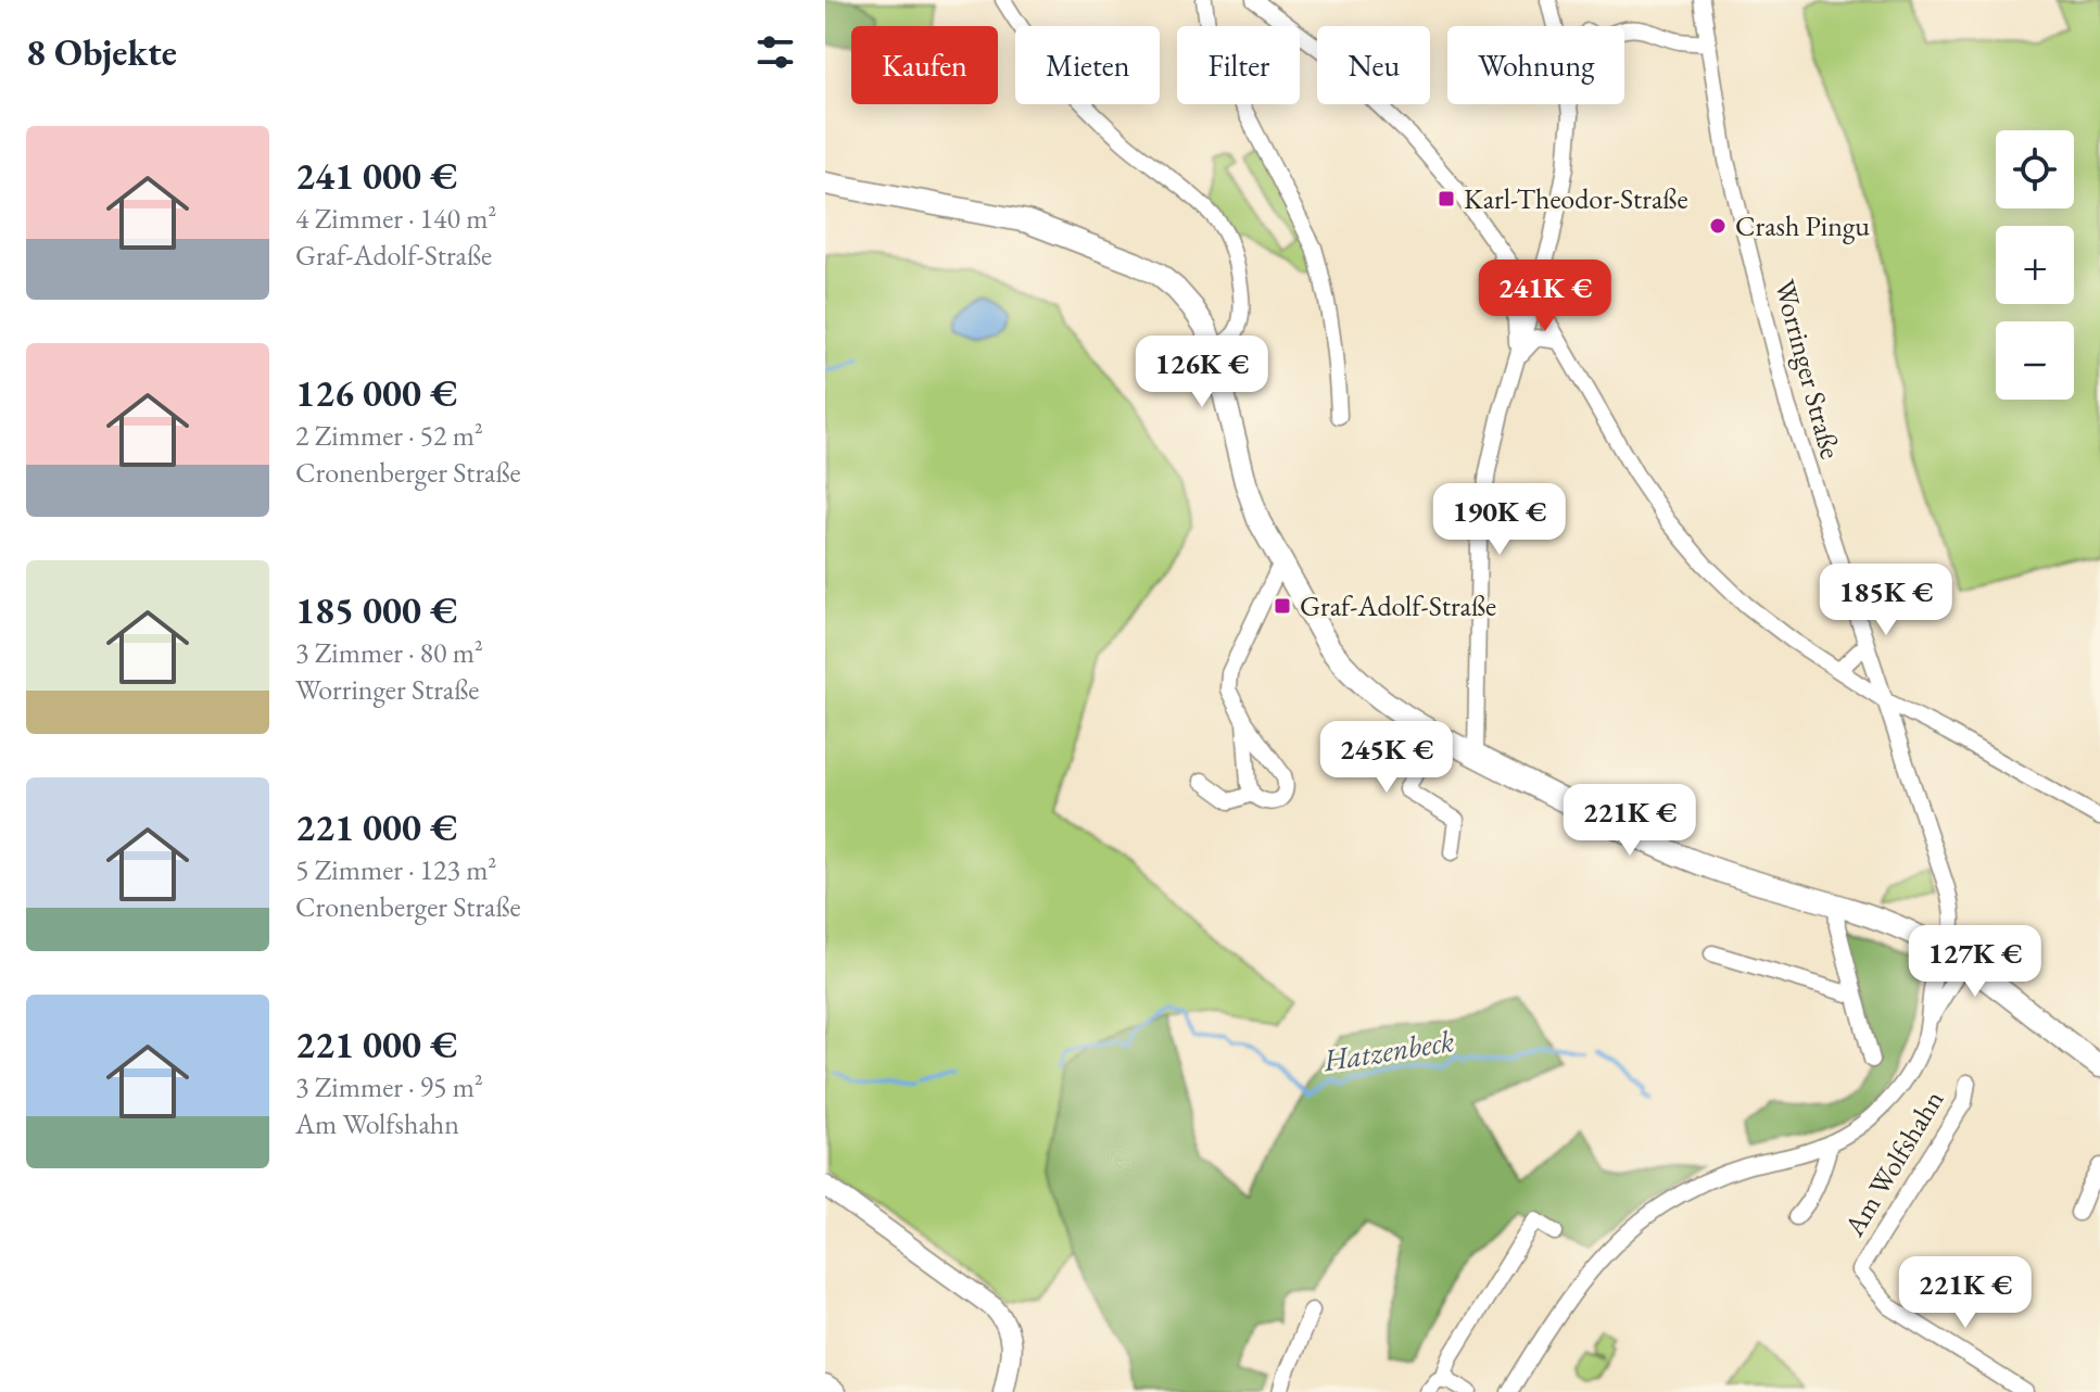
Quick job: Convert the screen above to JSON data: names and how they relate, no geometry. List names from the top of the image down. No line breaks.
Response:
{"streets":{"street":["Worringer Straße","Am Wolfshahn"]},"water":["Hatzenbeck"],"places":{"transit":["Karl-Theodor-Straße","Graf-Adolf-Straße"],"other":["Crash Pingu"]},"page":{"heading":"8 Objekte","chip":["Kaufen","Mieten","Filter","Neu","Wohnung"],"list":[{"name":"241 000 €","note":"4 Zimmer · 140 m² · Graf-Adolf-Straße"},{"name":"126 000 €","note":"2 Zimmer · 52 m² · Cronenberger Straße"},{"name":"185 000 €","note":"3 Zimmer · 80 m² · Worringer Straße"},{"name":"221 000 €","note":"5 Zimmer · 123 m² · Cronenberger Straße"},{"name":"221 000 €","note":"3 Zimmer · 95 m² · Am Wolfshahn"}],"map_buttons":["+","−"],"price":["241K €","126K €","190K €","185K €","245K €","221K €","127K €","221K €"]}}
